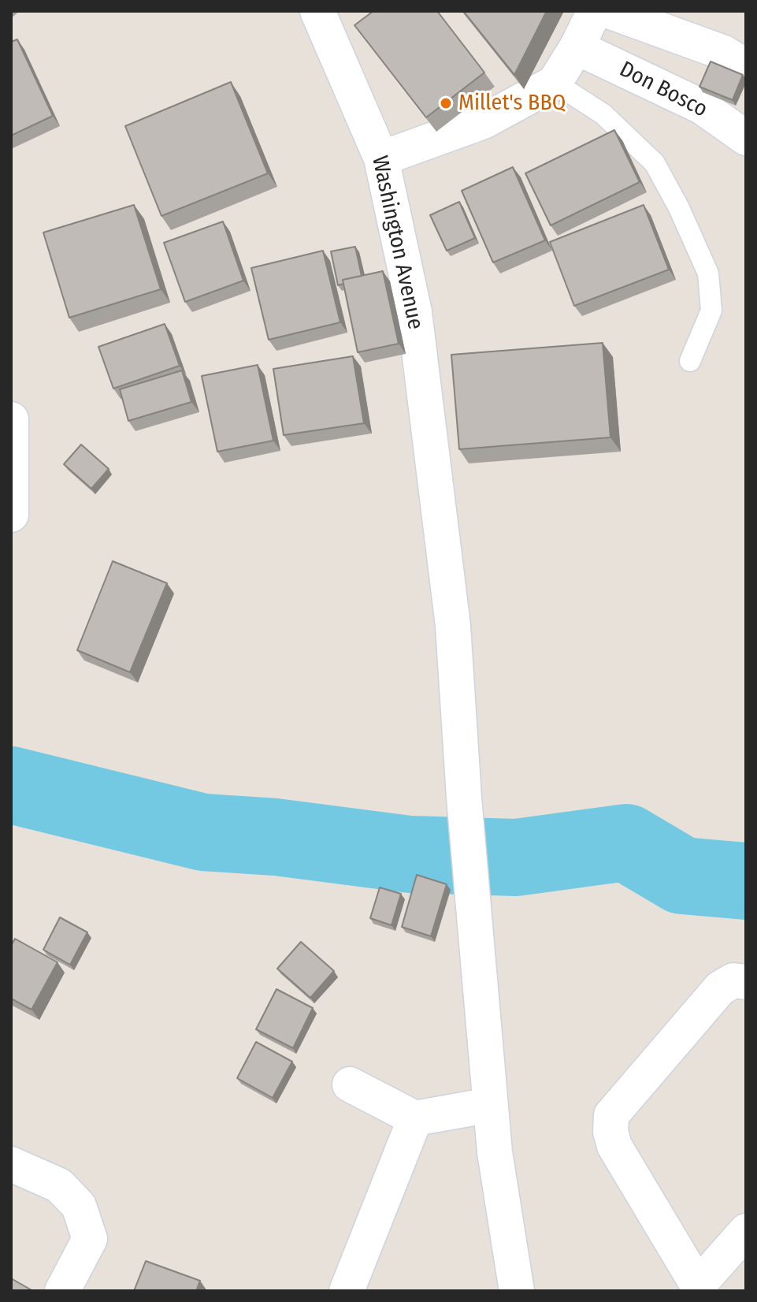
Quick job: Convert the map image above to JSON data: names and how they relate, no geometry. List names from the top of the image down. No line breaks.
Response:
{"streets":{"street":["Don Bosco","Washington Avenue"]},"places":["Millet's BBQ"]}
